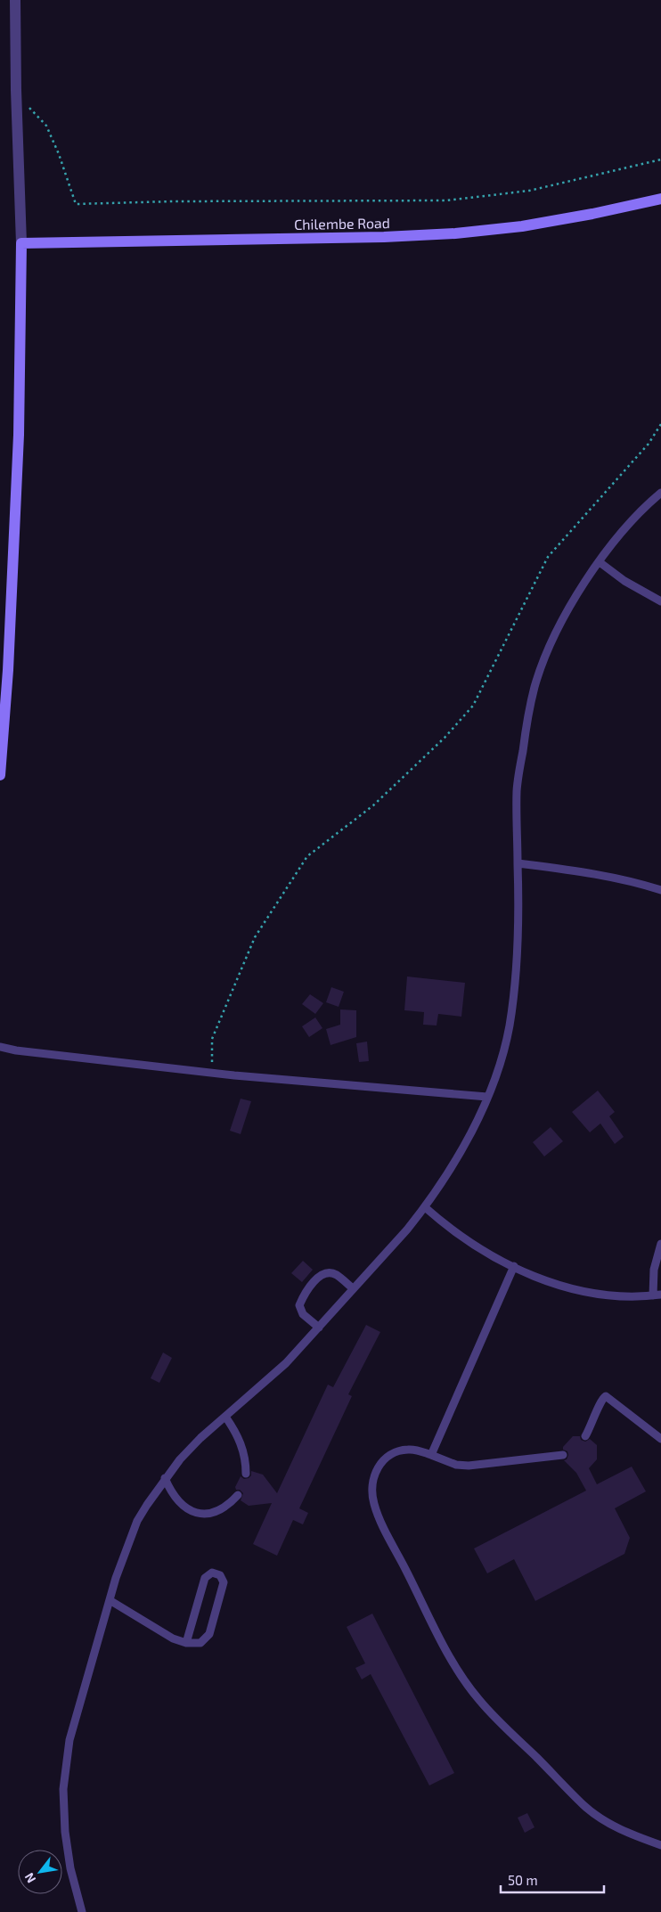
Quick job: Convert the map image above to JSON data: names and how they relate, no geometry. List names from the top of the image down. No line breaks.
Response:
{"streets":{"main road":["Chilembe Road"]},"scale_bar":"50 m","north":"bottom left"}
